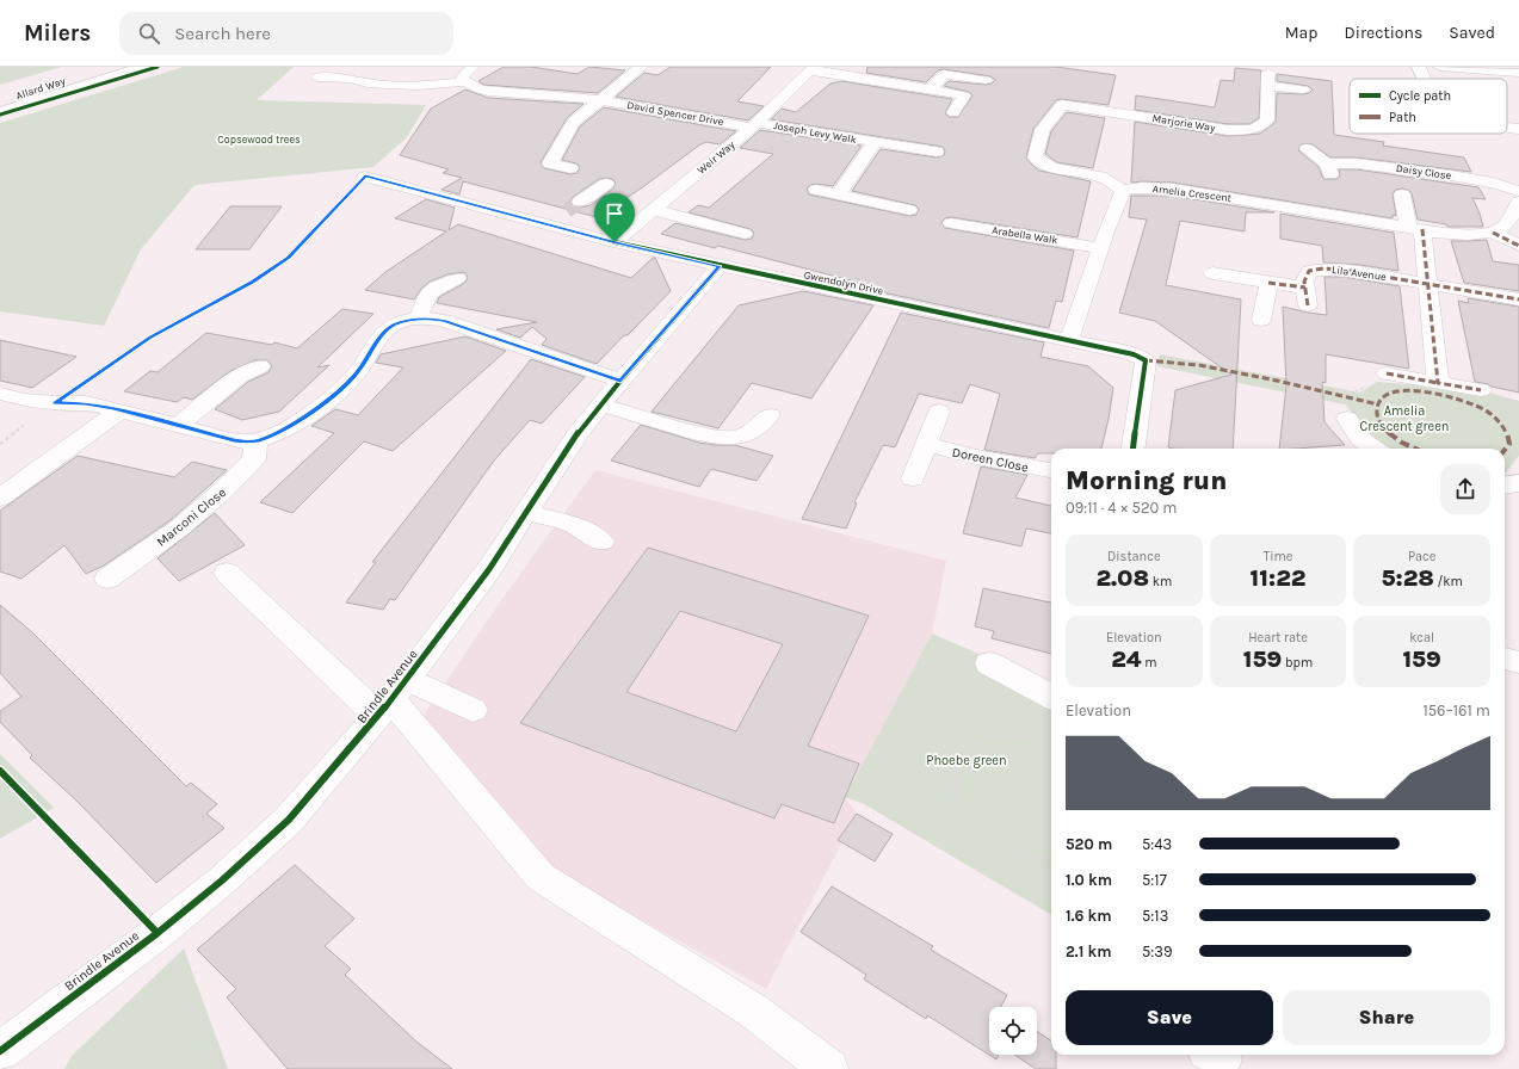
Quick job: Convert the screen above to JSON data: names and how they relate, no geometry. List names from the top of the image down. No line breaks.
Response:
{"streets":{"street":["Allard Way","David Spencer Drive","Marjorie Way","Joseph Levy Walk","Weir Way","Daisy Close","Amelia Crescent","Arabella Walk","Lila Avenue","Gwendolyn Drive","Doreen Close","Marconi Close","Brindle Avenue"]},"crossings":[["David Spencer Drive","Joseph Levy Walk"],["David Spencer Drive","Weir Way"],["Marjorie Way","Amelia Crescent"],["Joseph Levy Walk","Weir Way"],["Weir Way","Gwendolyn Drive"],["Gwendolyn Drive","Brindle Avenue"]],"parks":["Copsewood trees","Amelia Crescent green","Phoebe green"],"legend":["Cycle path","Path"],"page":{"header":"Milers","search":"Search here","nav":["Map","Directions","Saved"],"heading":["Morning run","09:11 · 4 × 520 m"],"stats":[["Distance","2.08 km"],["Time","11:22"],["Pace","5:28 /km"],["Elevation","24 m"],["Heart rate","159 bpm"],["kcal","159"]],"chart":["Elevation","156–161 m"],"list":[{"name":"520 m","note":"5:43"},{"name":"1.0 km","note":"5:17"},{"name":"1.6 km","note":"5:13"},{"name":"2.1 km","note":"5:39"}],"buttons":["Save","Share"]}}
